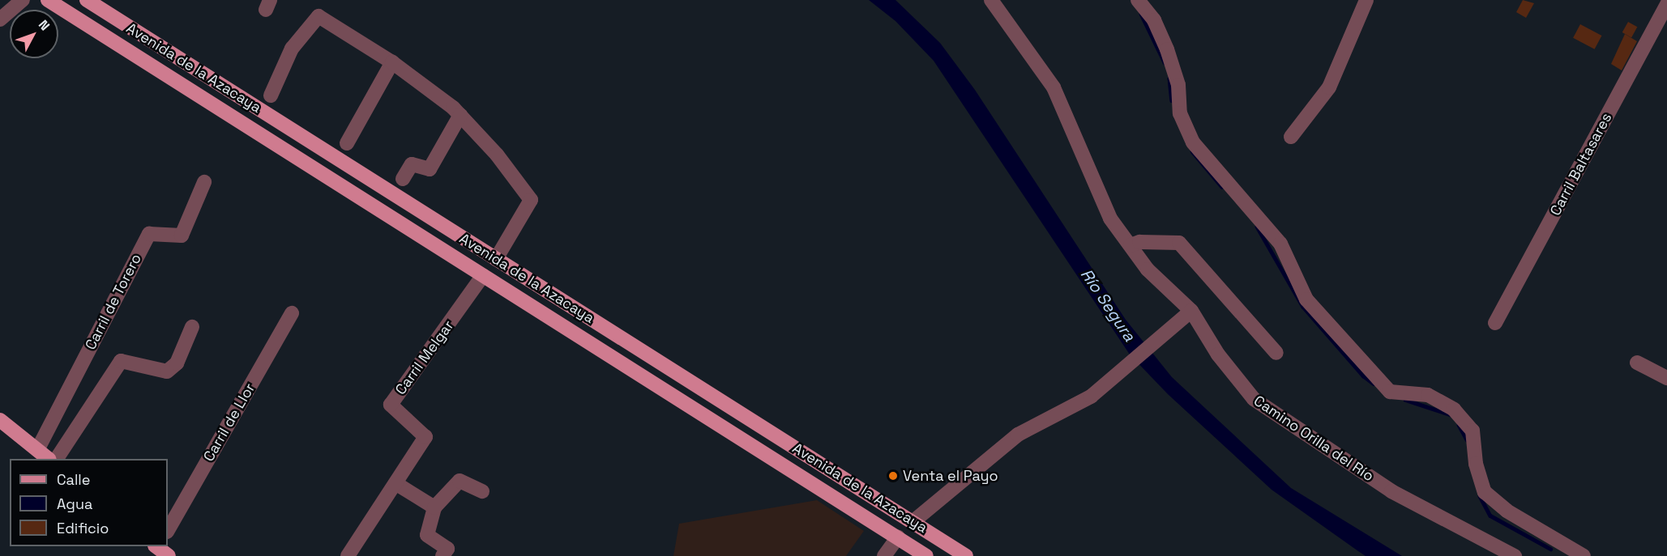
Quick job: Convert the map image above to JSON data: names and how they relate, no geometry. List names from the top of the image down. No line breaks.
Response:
{"streets":{"main road":["Avenida de la Azacaya"],"street":["Carril Baltasares","Carril de Torero","Carril Melgar","Carril de Llor","Camino Orilla del Río"]},"crossings":[["Avenida de la Azacaya","Carril Melgar"]],"water":["Río Segura"],"places":["Venta el Payo"],"legend":["Calle","Agua","Edificio"],"north":"top right"}
